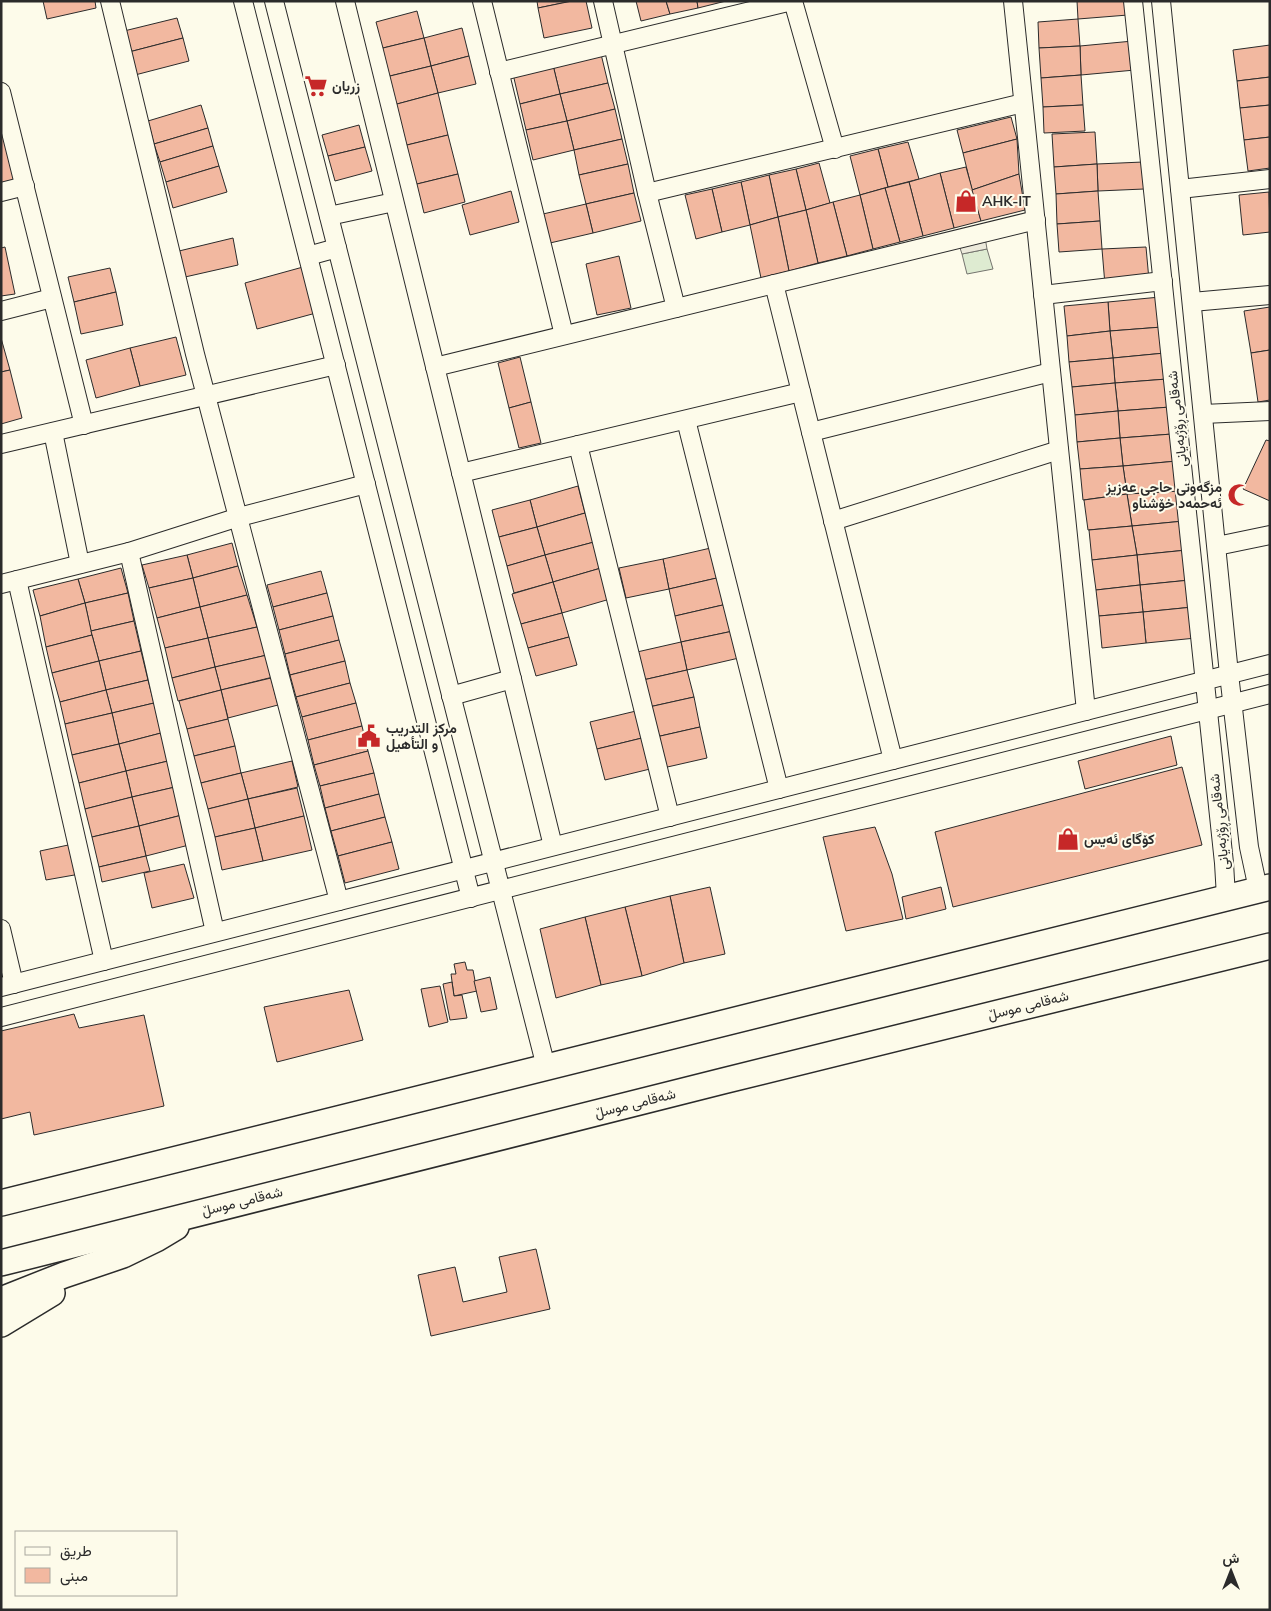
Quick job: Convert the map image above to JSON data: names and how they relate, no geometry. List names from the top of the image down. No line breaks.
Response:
{"streets":{"highway":["شەقامی موسڵ"],"street":["شەقامی ڕۆژبەیانی"]},"places":{"supermarket":["زریان"],"shop":["AHK-IT","کۆگای ئەیس"],"mosque":["مزگەوتی حاجی عەزیز ئەحمەد خۆشناو"],"public building":["مركز التدريب و التأهيل"]},"legend":["طريق","مبنى"],"north":"top"}
